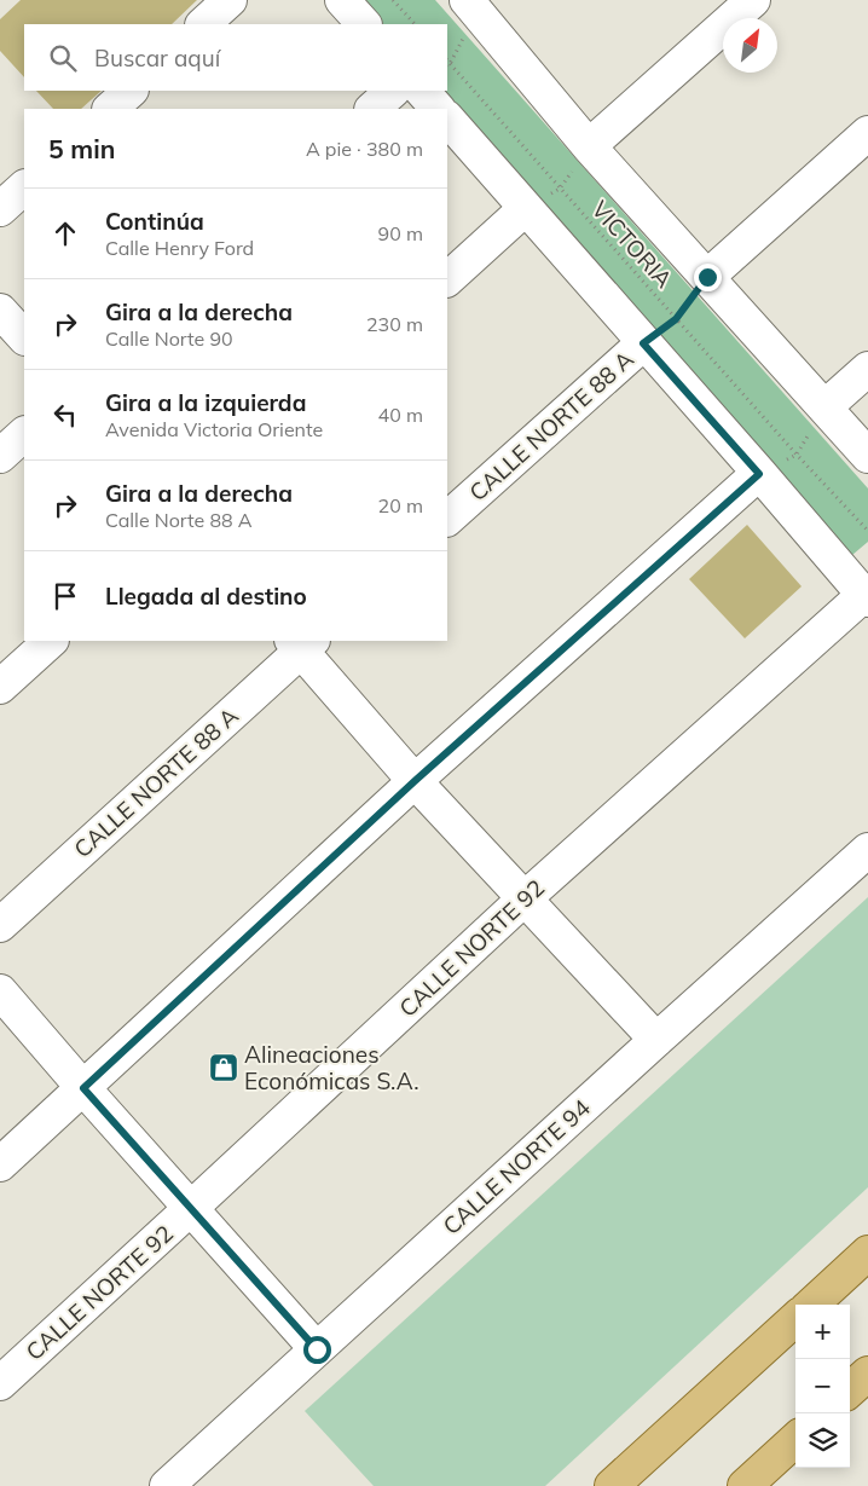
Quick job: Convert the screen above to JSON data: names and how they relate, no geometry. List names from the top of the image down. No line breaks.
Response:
{"streets":{"street":["CALLE NORTE 88 A","CALLE NORTE 92","CALLE NORTE 94"],"path":["VICTORIA"]},"crossings":[["VICTORIA","CALLE NORTE 88 A"]],"places":{"shop":["Alineaciones Económicas S.A."]},"north":"top right","page":{"search":"Buscar aquí","heading":["5 min","A pie · 380 m"],"list":[["Continúa","Calle Henry Ford","90 m"],["Gira a la derecha","Calle Norte 90","230 m"],["Gira a la izquierda","Avenida Victoria Oriente","40 m"],["Gira a la derecha","Calle Norte 88 A","20 m"],"Llegada al destino"],"map_buttons":["+","−"]}}
